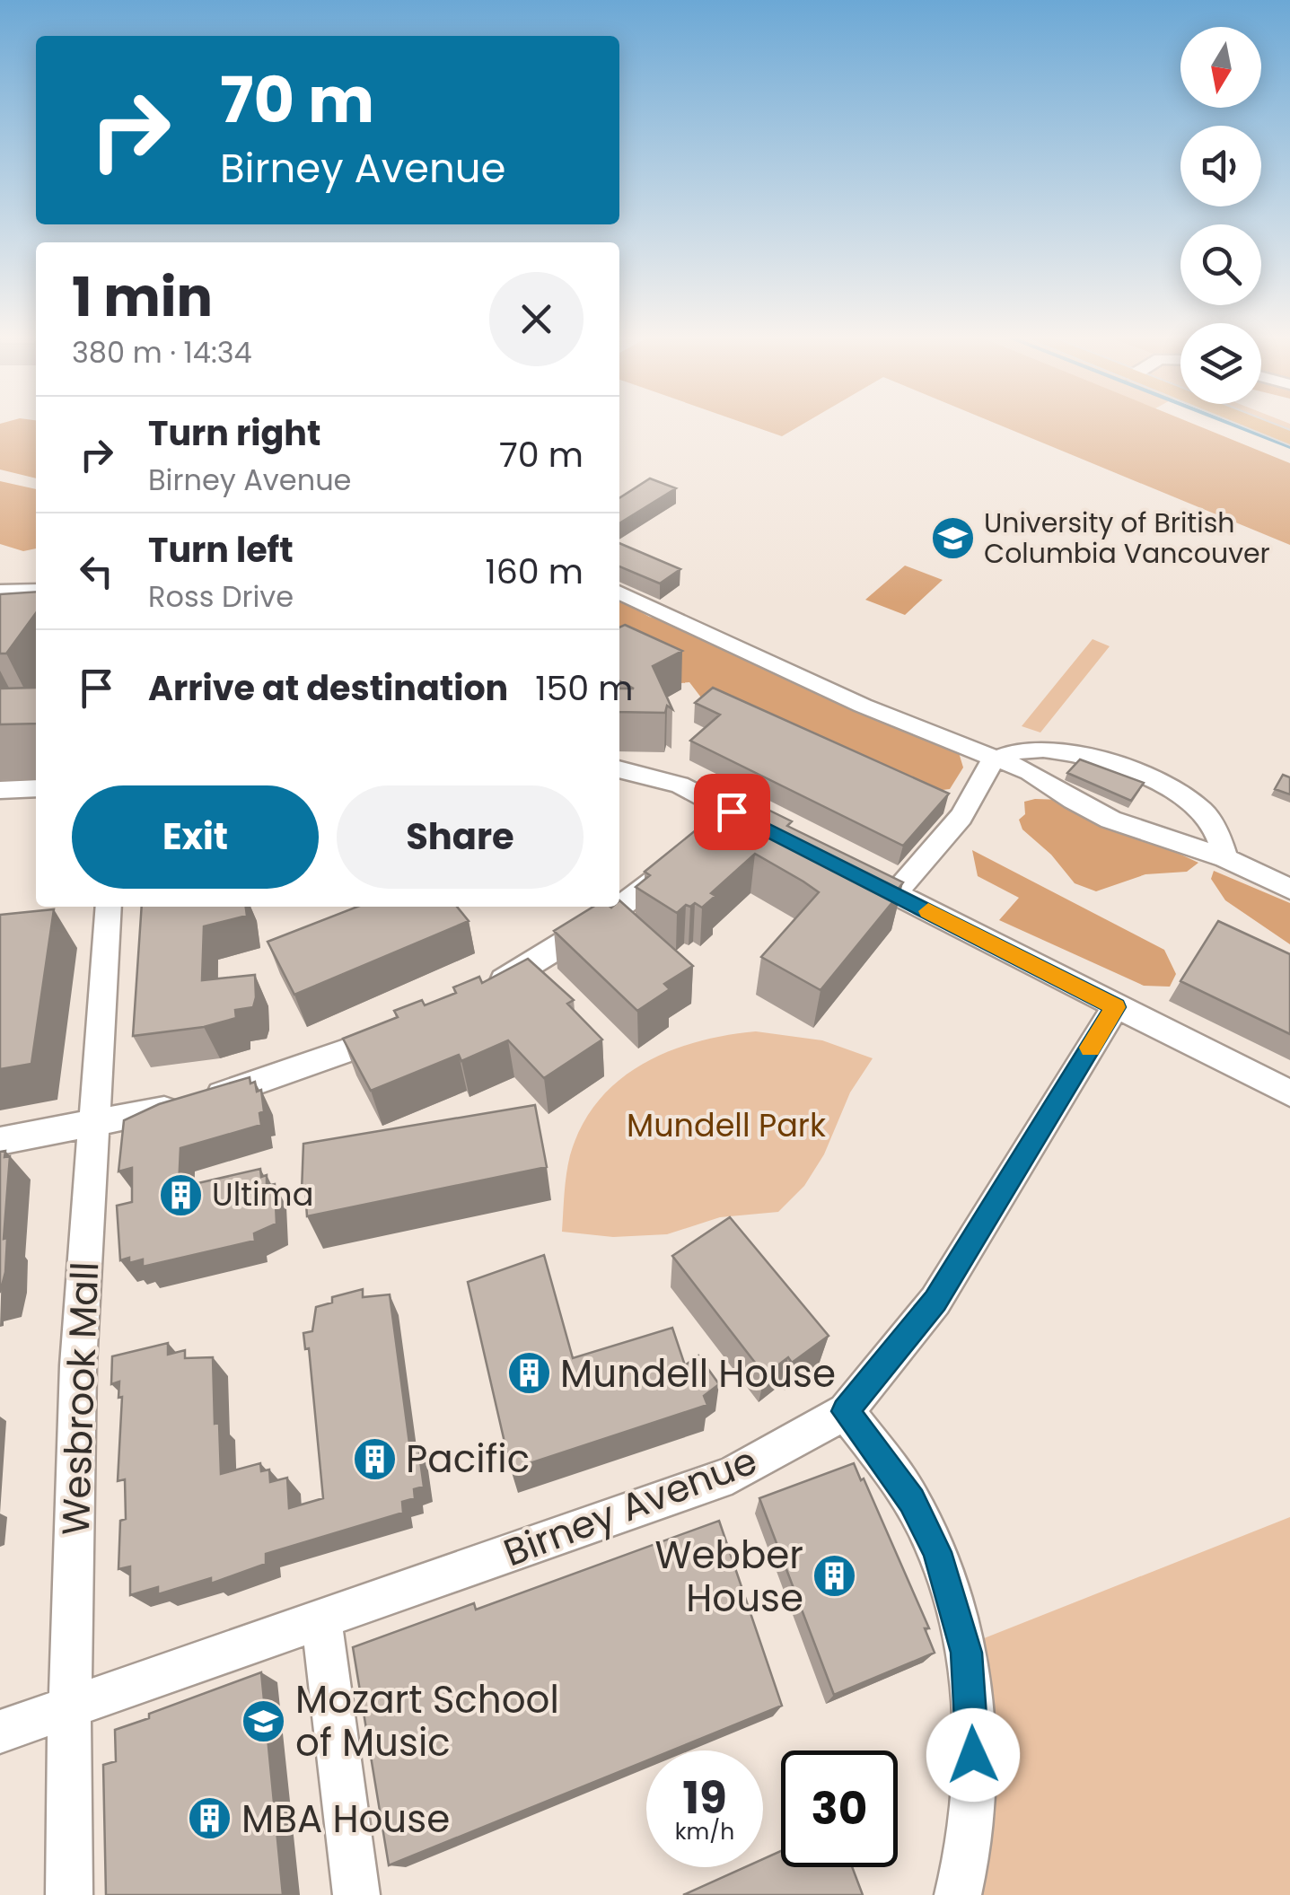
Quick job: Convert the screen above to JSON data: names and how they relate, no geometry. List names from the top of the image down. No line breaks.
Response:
{"streets":{"street":["Wesbrook Mall","Birney Avenue"]},"crossings":[["Wesbrook Mall","Birney Avenue"]],"parks":["Mundell Park"],"places":{"school or university":["University of British Columbia Vancouver","Mozart School of Music"],"building":["Ultima","Mundell House","Pacific","Webber House","MBA House"]},"north":"bottom","page":{"turn":["70 m","Birney Avenue"],"heading":["1 min","380 m · 14:34"],"list":[{"name":"Turn right","note":"Birney Avenue","value":"70 m"},{"name":"Turn left","note":"Ross Drive","value":"160 m"},{"name":"Arrive at destination","value":"150 m"}],"buttons":["Exit","Share"],"speed":"19 km/h","limit":"30"}}
